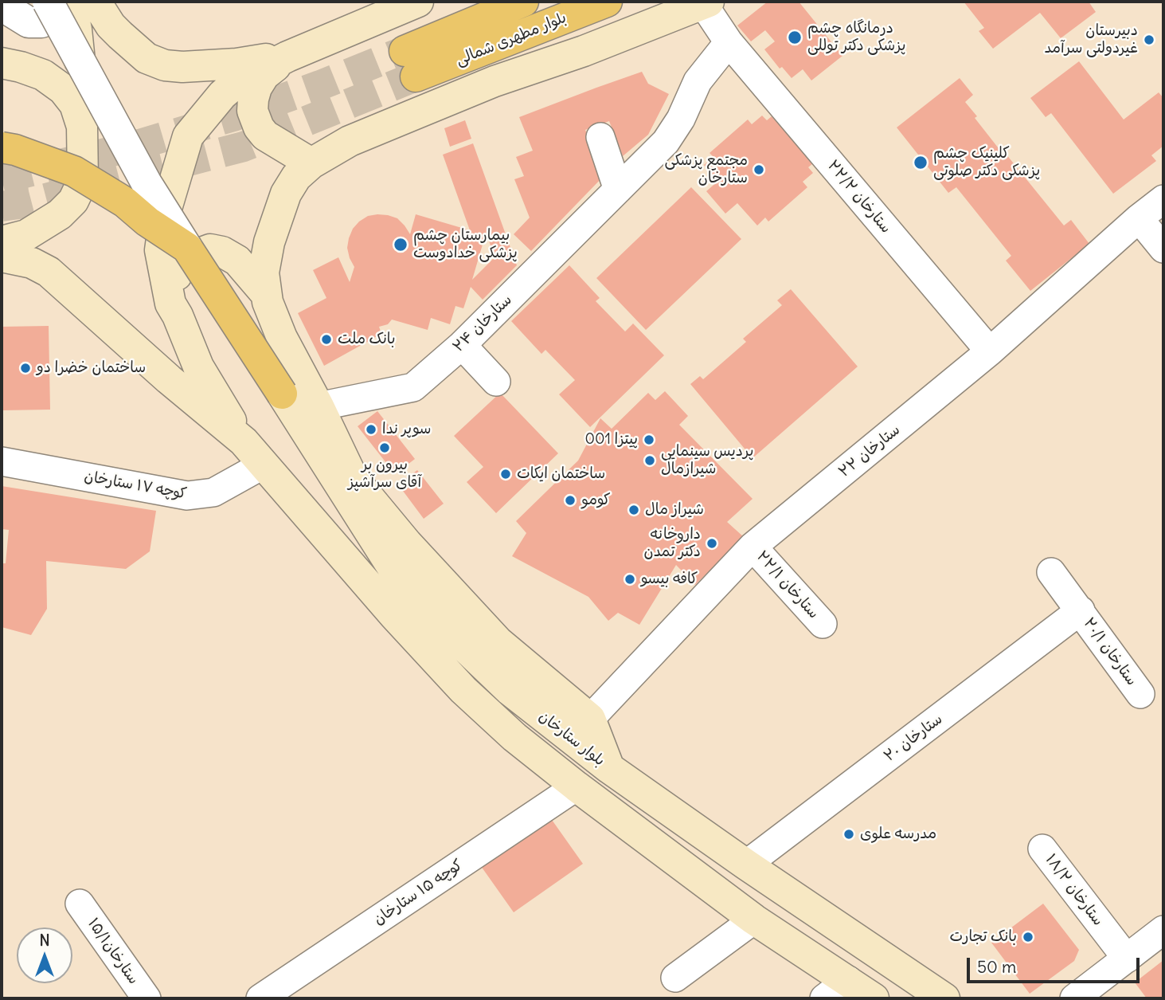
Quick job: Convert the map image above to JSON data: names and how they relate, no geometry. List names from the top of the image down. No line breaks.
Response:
{"streets":{"main road":["بلوار مطهرى شمالى","بلوار ستارخان"],"street":["۲۲/۲ ستارخان","۲۴ ستارخان","۲۲ ستارخان","کوچه ۱۷ ستارخان","۲۲/۱ ستارخان","۲۰/۱ ستارخان","۲۰ ستارخان","۱۸/۲ ستارخان","کوچه ۱۵ ستارخان","ستارخان۱۵/۱"]},"crossings":[["۲۲/۲ ستارخان","۲۴ ستارخان"],["۲۲/۲ ستارخان","۲۲ ستارخان"],["۲۲ ستارخان","۲۲/۱ ستارخان"],["۲۰/۱ ستارخان","۲۰ ستارخان"],["۲۰ ستارخان","بلوار ستارخان"]],"places":["درمانگاه چشم پزشكی دكتر توللی","دبیرستان غیردولتی سرآمد","کلینیک چشم پزشکی دکتر صلوتی","مجتمع پزشکی ستارخان","بیمارستان چشم پزشکی خدادوست","بانک ملت","ساختمان خضرا دو","سوپر ندا","پیتزا 001","بیرون بر آقای سرآشپز","پردیس سینمایی شیرازمال","ساختمان ایکات","کومو","شیراز مال","داروخانه دکتر تمدن","کافه بیسو","مدرسه علوی","بانک تجارت"],"scale_bar":"50 m","north":"top"}
